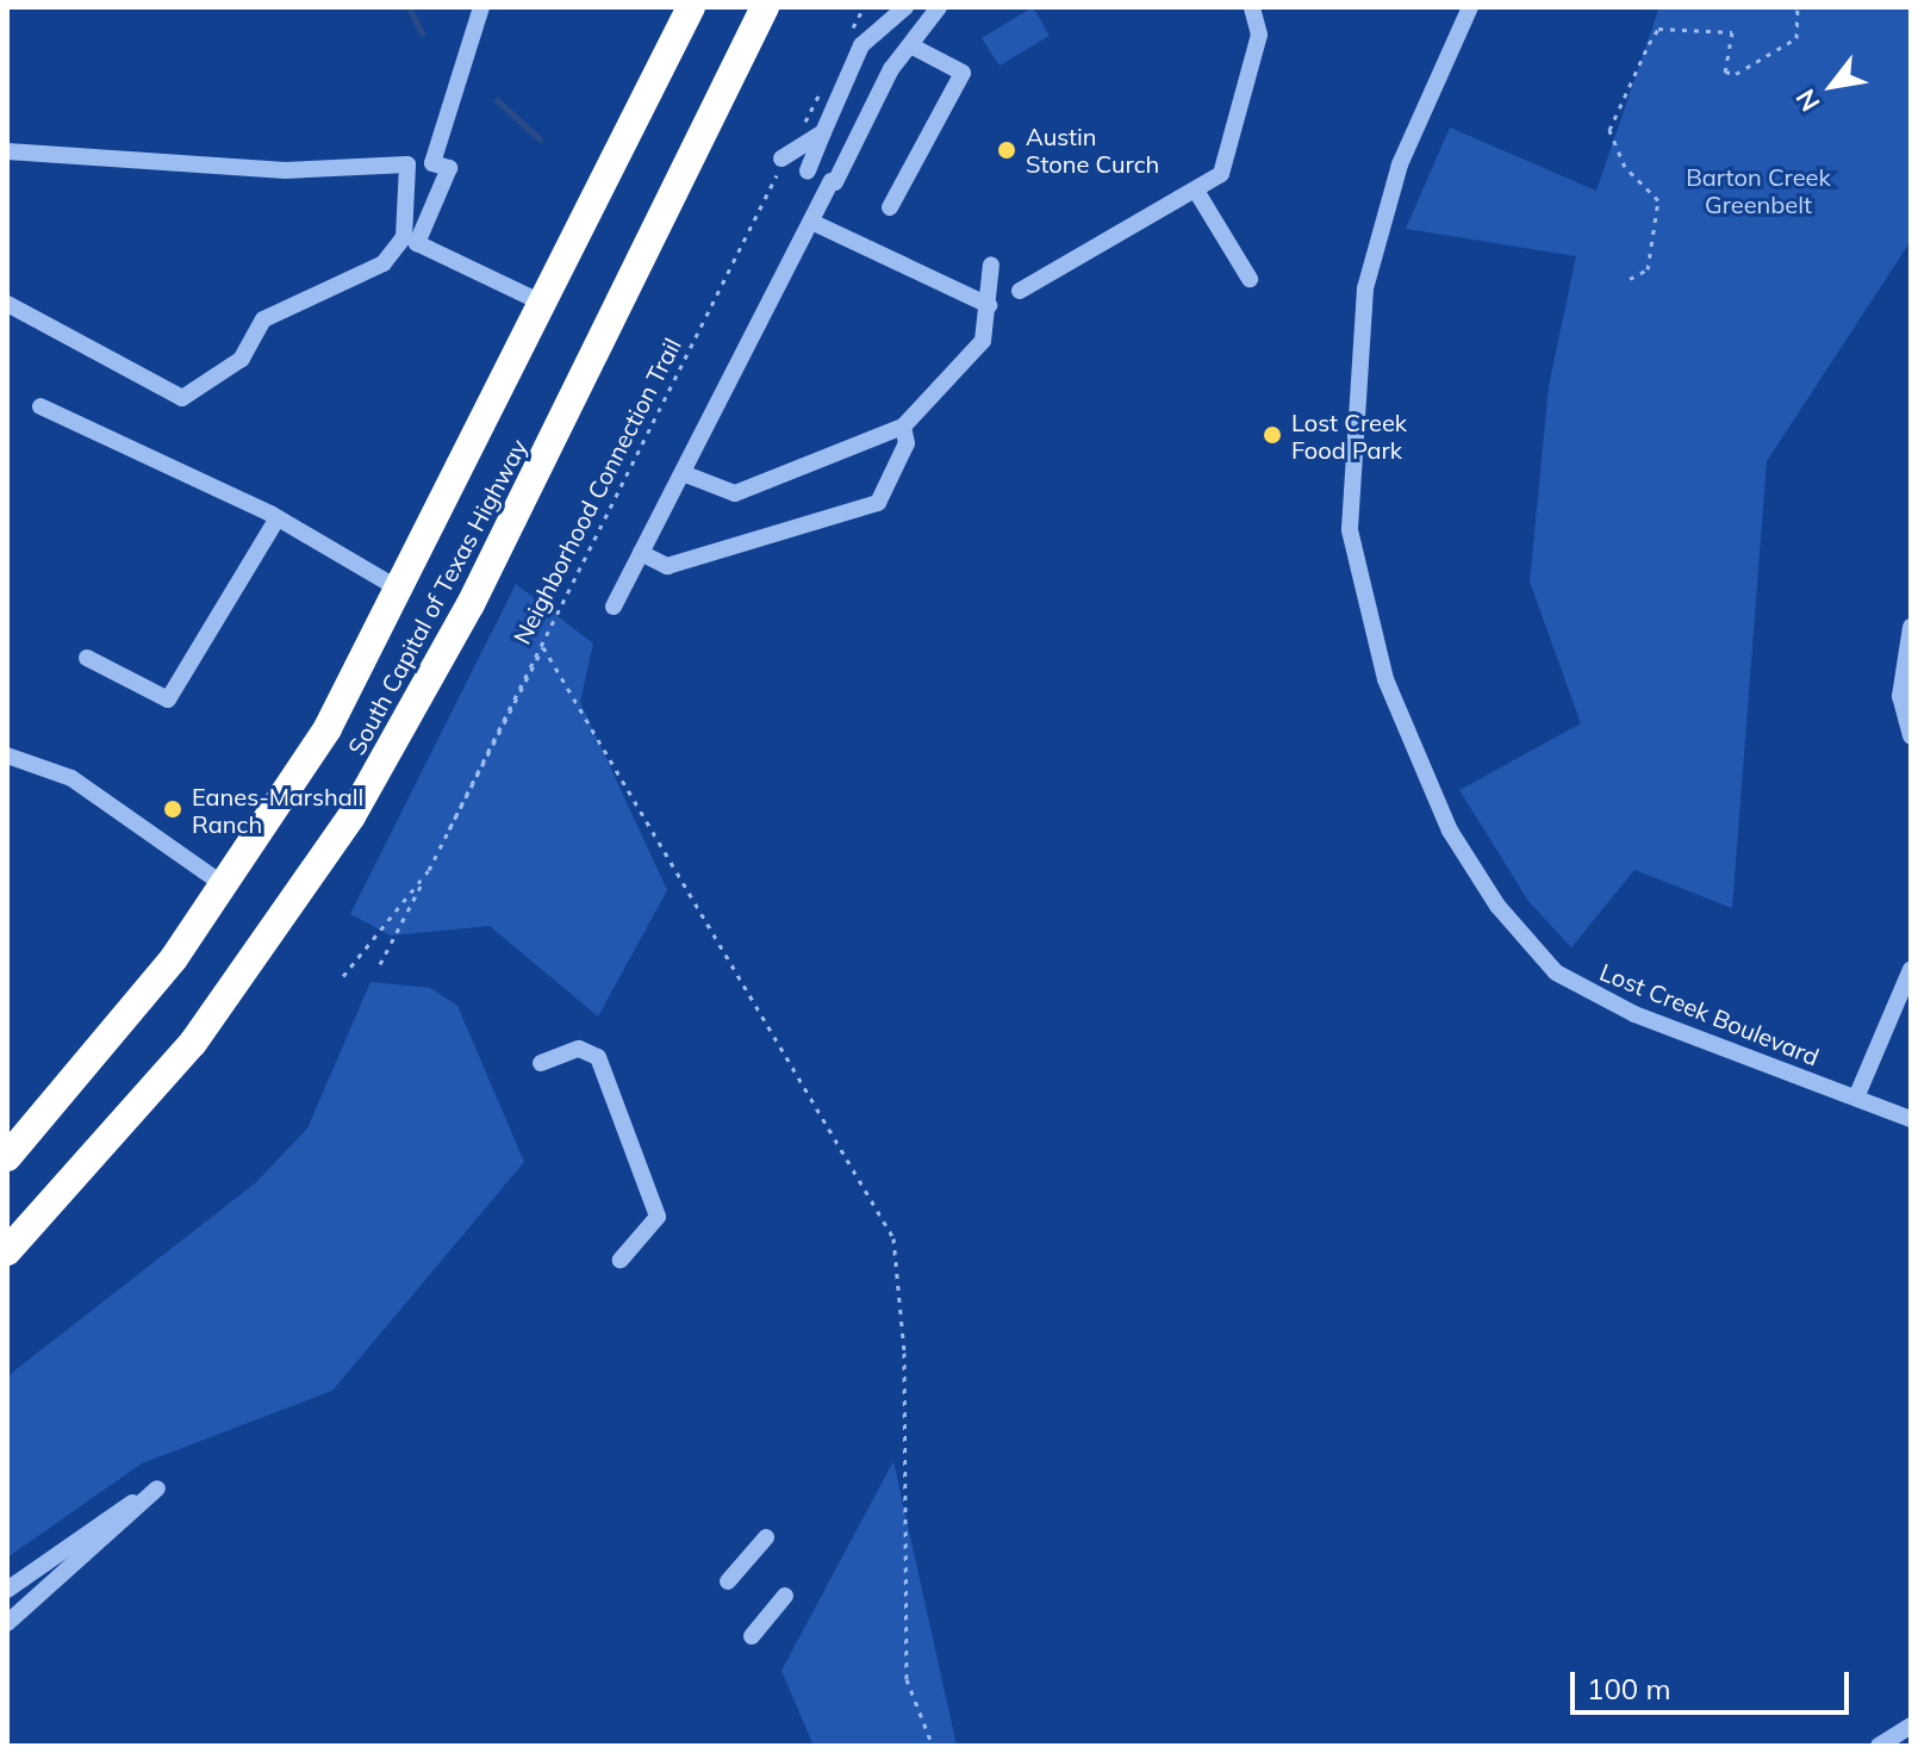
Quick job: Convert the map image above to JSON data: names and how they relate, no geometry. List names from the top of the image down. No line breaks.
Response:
{"streets":{"highway":["South Capital of Texas Highway"],"street":["Lost Creek Boulevard"],"path":["Neighborhood Connection Trail"]},"parks":["Barton Creek Greenbelt"],"places":["Austin Stone Curch","Lost Creek Food Park","Eanes-Marshall Ranch"],"scale_bar":"100 m","north":"bottom left"}
